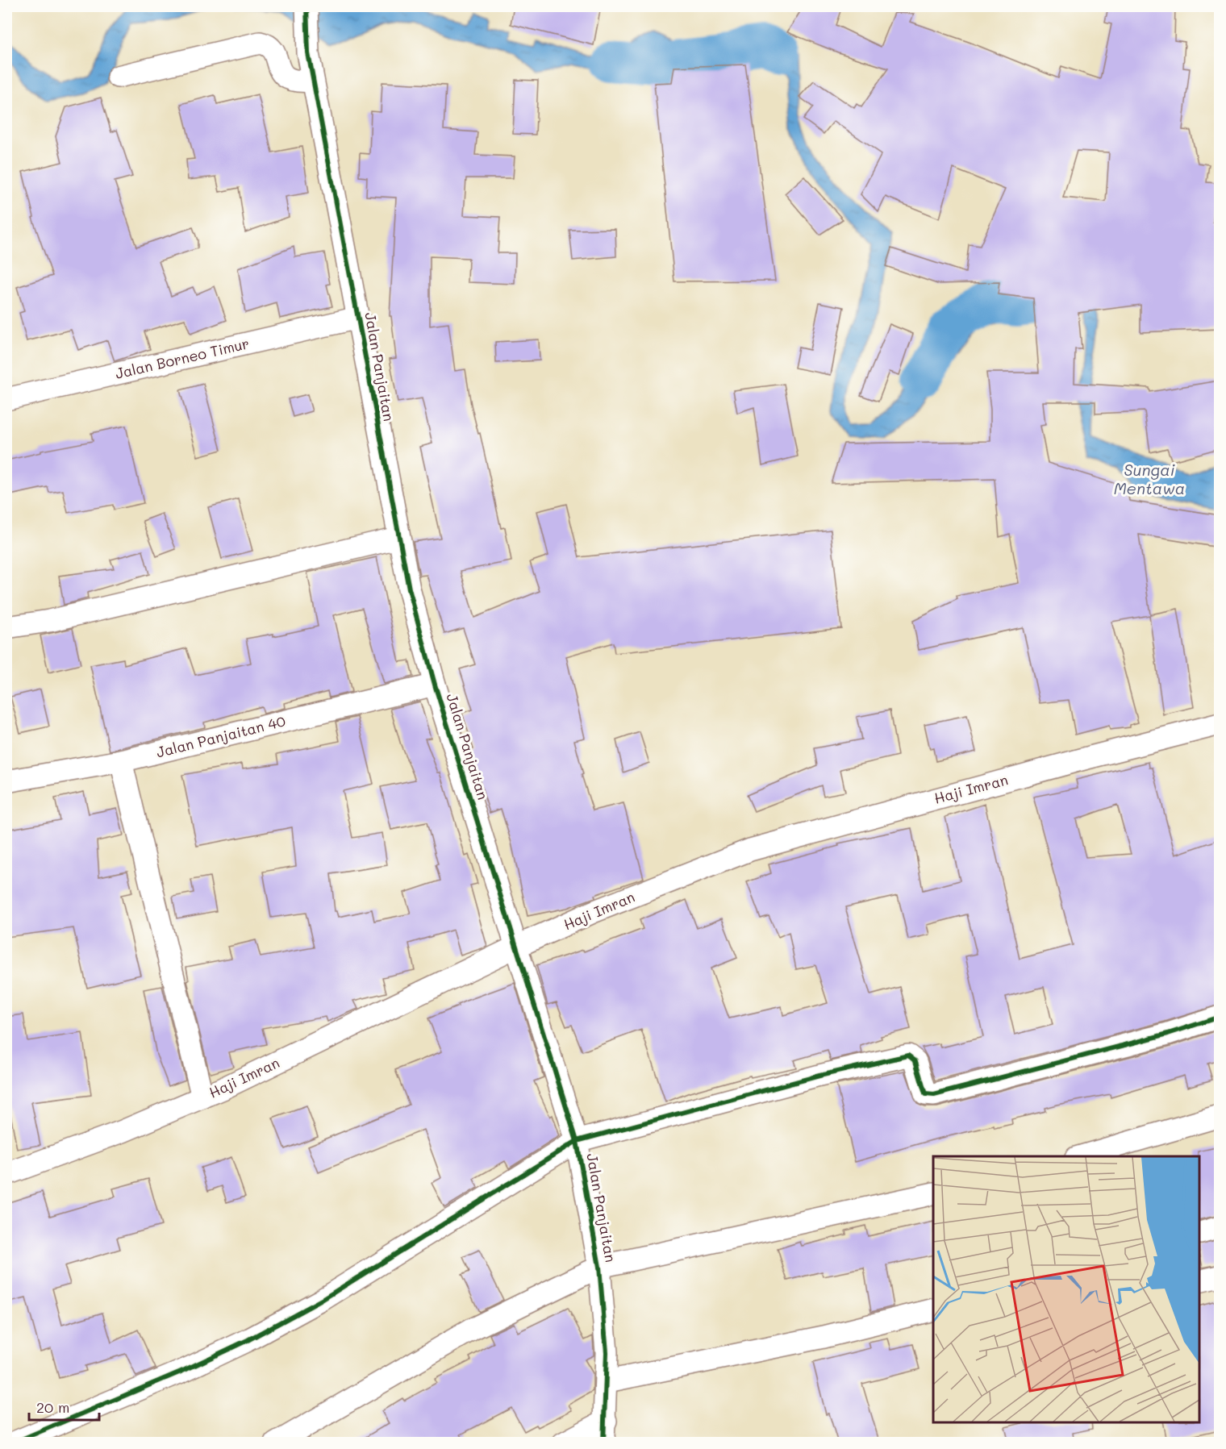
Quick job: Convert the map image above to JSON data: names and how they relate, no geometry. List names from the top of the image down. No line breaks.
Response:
{"streets":{"street":["Jalan Borneo Timur","Jalan Panjaitan","Jalan Panjaitan 40","Haji Imran"]},"crossings":[["Jalan Borneo Timur","Jalan Panjaitan"],["Jalan Panjaitan","Jalan Panjaitan 40"],["Jalan Panjaitan","Haji Imran"]],"water":["Sungai Mentawa"],"scale_bar":"20 m"}
